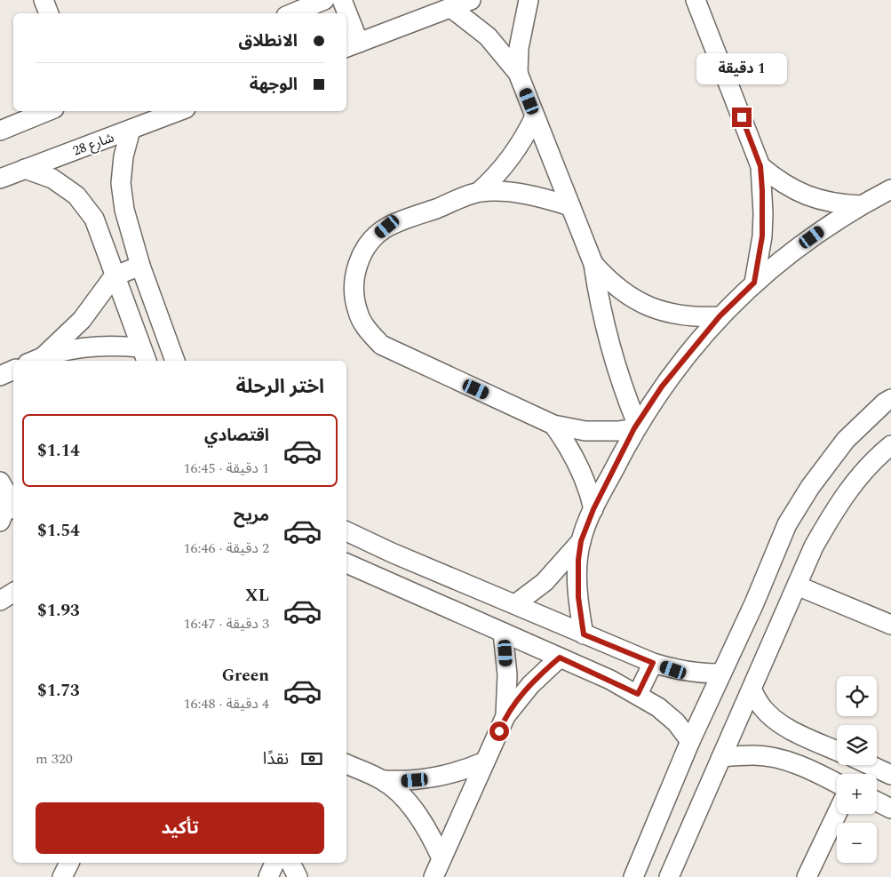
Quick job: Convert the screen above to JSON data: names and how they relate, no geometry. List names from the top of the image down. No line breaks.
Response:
{"streets":{"street":["شارع 28"]},"page":{"banner":["الانطلاق","الوجهة"],"bubble":"1 دقيقة","heading":"اختر الرحلة","list":[{"name":"اقتصادي","note":"1 دقيقة · 16:45","value":"$1.14"},{"name":"مريح","note":"2 دقيقة · 16:46","value":"$1.54"},{"name":"XL","note":"3 دقيقة · 16:47","value":"$1.93"},{"name":"Green","note":"4 دقيقة · 16:48","value":"$1.73"}],"map_buttons":["+","−"],"pay":["نقدًا","320 m"],"buttons":"تأكيد"}}
